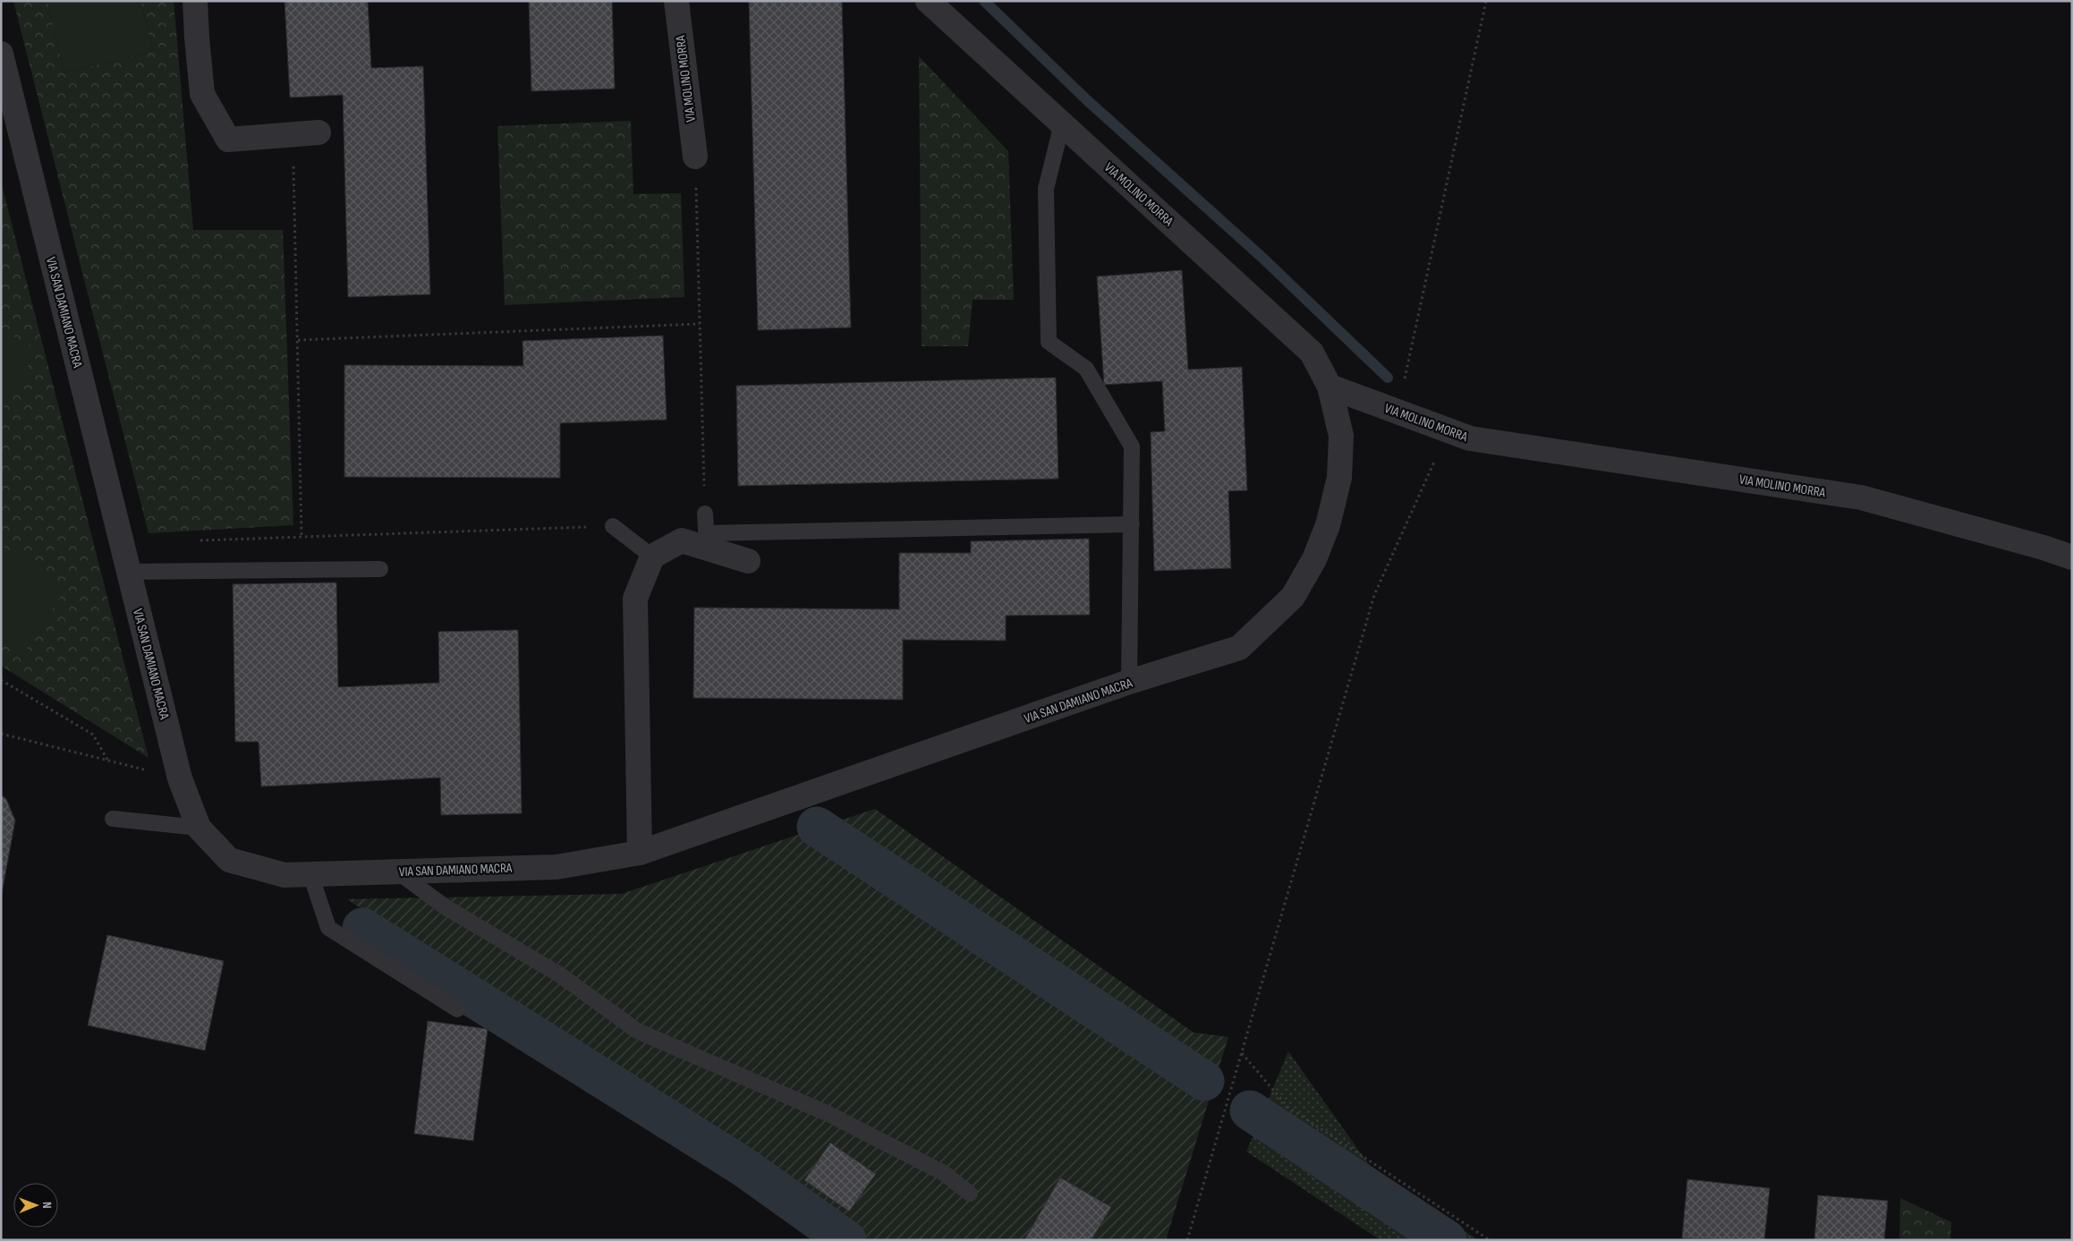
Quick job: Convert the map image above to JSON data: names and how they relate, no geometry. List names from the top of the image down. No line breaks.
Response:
{"streets":{"street":["VIA MOLINO MORRA","VIA SAN DAMIANO MACRA"]},"crossings":[["VIA MOLINO MORRA","VIA SAN DAMIANO MACRA"]],"north":"right"}
